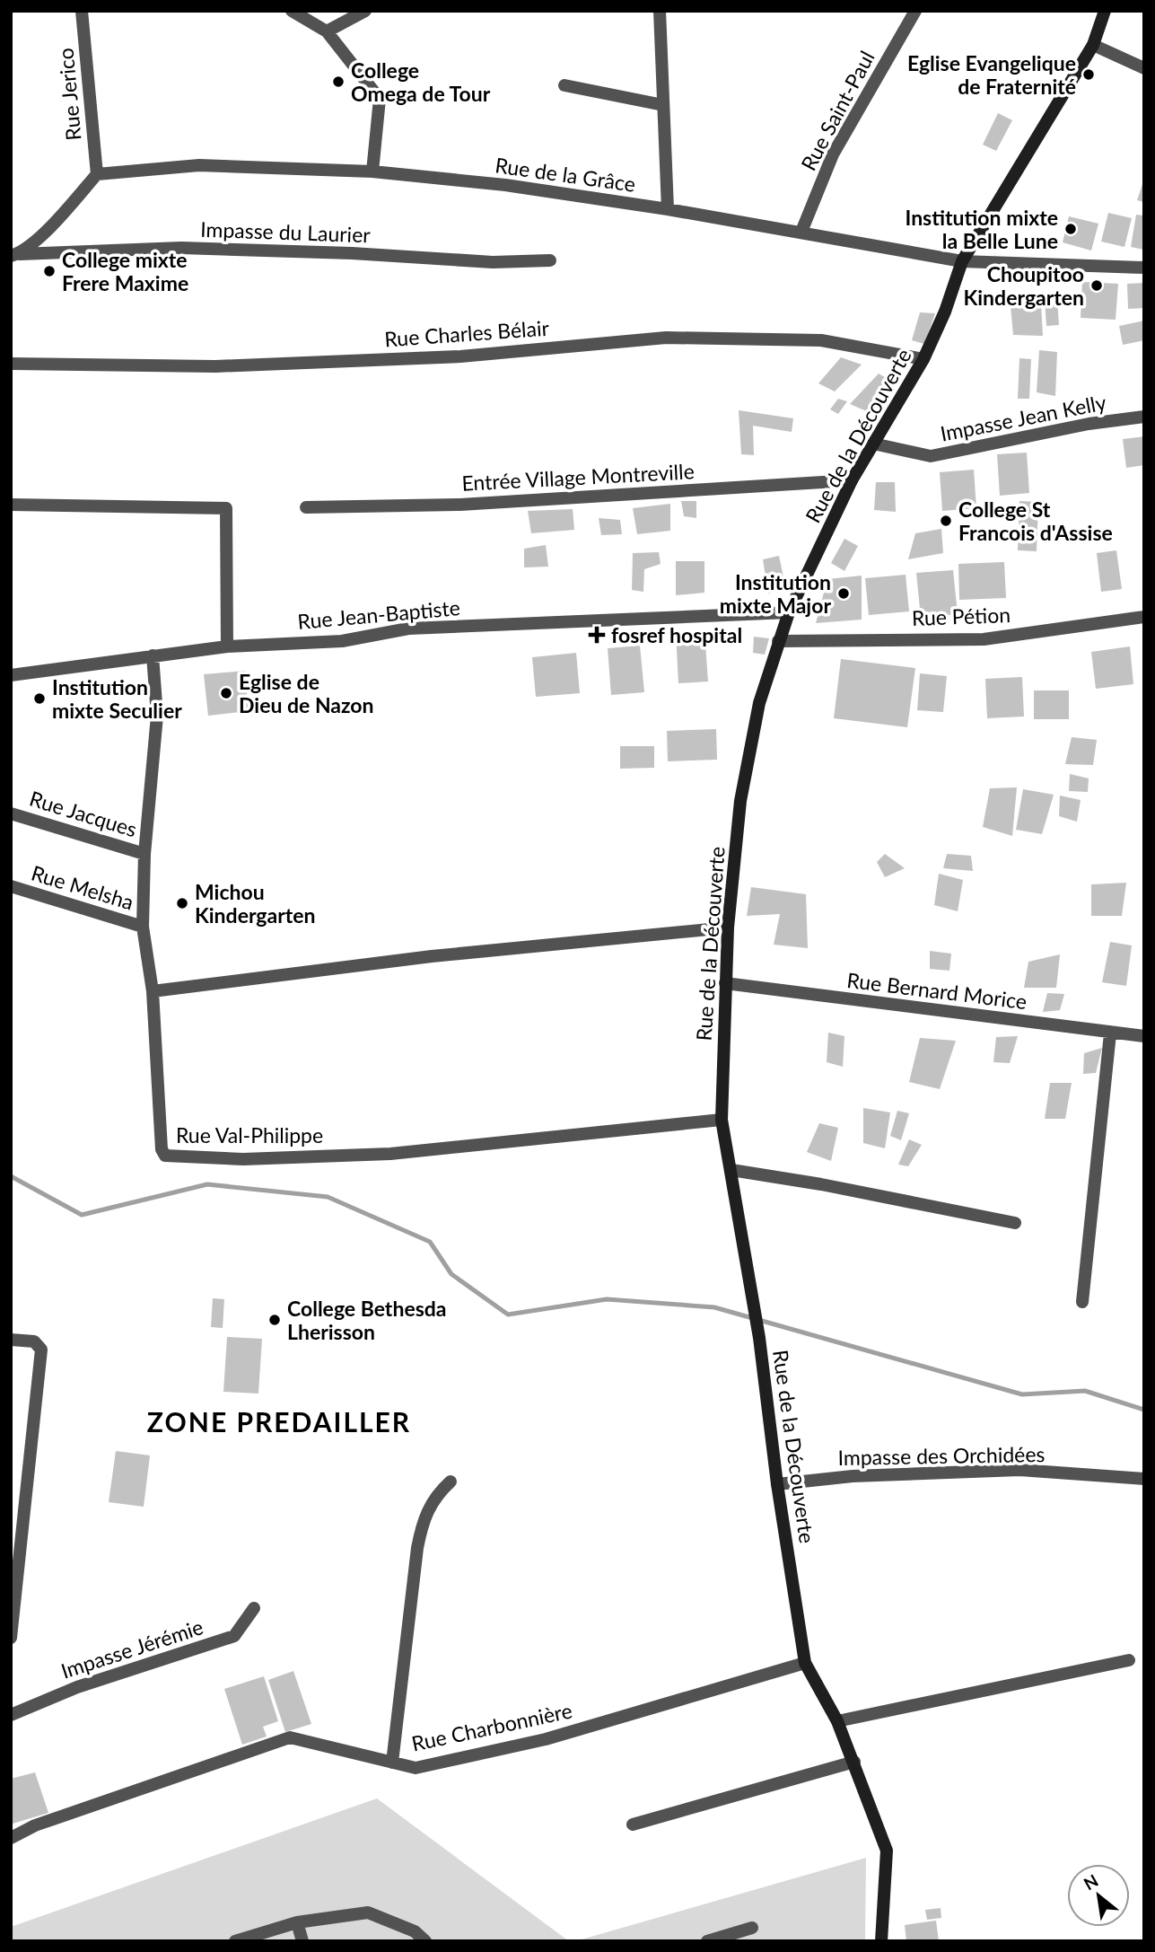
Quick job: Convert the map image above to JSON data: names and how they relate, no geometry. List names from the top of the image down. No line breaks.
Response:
{"streets":{"street":["Rue Jerico","Rue Saint-Paul","Rue de la Grâce","Impasse du Laurier","Rue Charles Bélair","Impasse Jean Kelly","Rue de la Découverte","Entrée Village Montreville","Rue Jean-Baptiste","Rue Pétion","Rue Jacques","Rue Melsha","Rue Bernard Morice","Rue Val-Philippe","Impasse des Orchidées","Impasse Jérémie","Rue Charbonnière"]},"crossings":[["Rue Jerico","Rue de la Grâce"],["Rue Saint-Paul","Rue de la Grâce"],["Rue de la Grâce","Rue de la Découverte"],["Rue Charles Bélair","Rue de la Découverte"],["Impasse Jean Kelly","Rue de la Découverte"],["Rue de la Découverte","Entrée Village Montreville"],["Rue de la Découverte","Rue Jean-Baptiste"],["Rue de la Découverte","Rue Pétion"],["Rue de la Découverte","Rue Bernard Morice"],["Rue de la Découverte","Rue Val-Philippe"],["Rue de la Découverte","Impasse des Orchidées"],["Rue de la Découverte","Rue Charbonnière"],["Rue Jean-Baptiste","Rue Val-Philippe"],["Rue Jacques","Rue Val-Philippe"],["Rue Melsha","Rue Val-Philippe"]],"districts":["ZONE PREDAILLER"],"places":{"other":["Eglise Evangelique de Fraternité","College Omega de Tour","Institution mixte la Belle Lune","College mixte Frere Maxime","Choupitoo Kindergarten","College St Francois d'Assise","Institution mixte Major","Eglise de Dieu de Nazon","Institution mixte Seculier","Michou Kindergarten","College Bethesda Lherisson"],"health":["fosref hospital"]},"north":"top left"}
